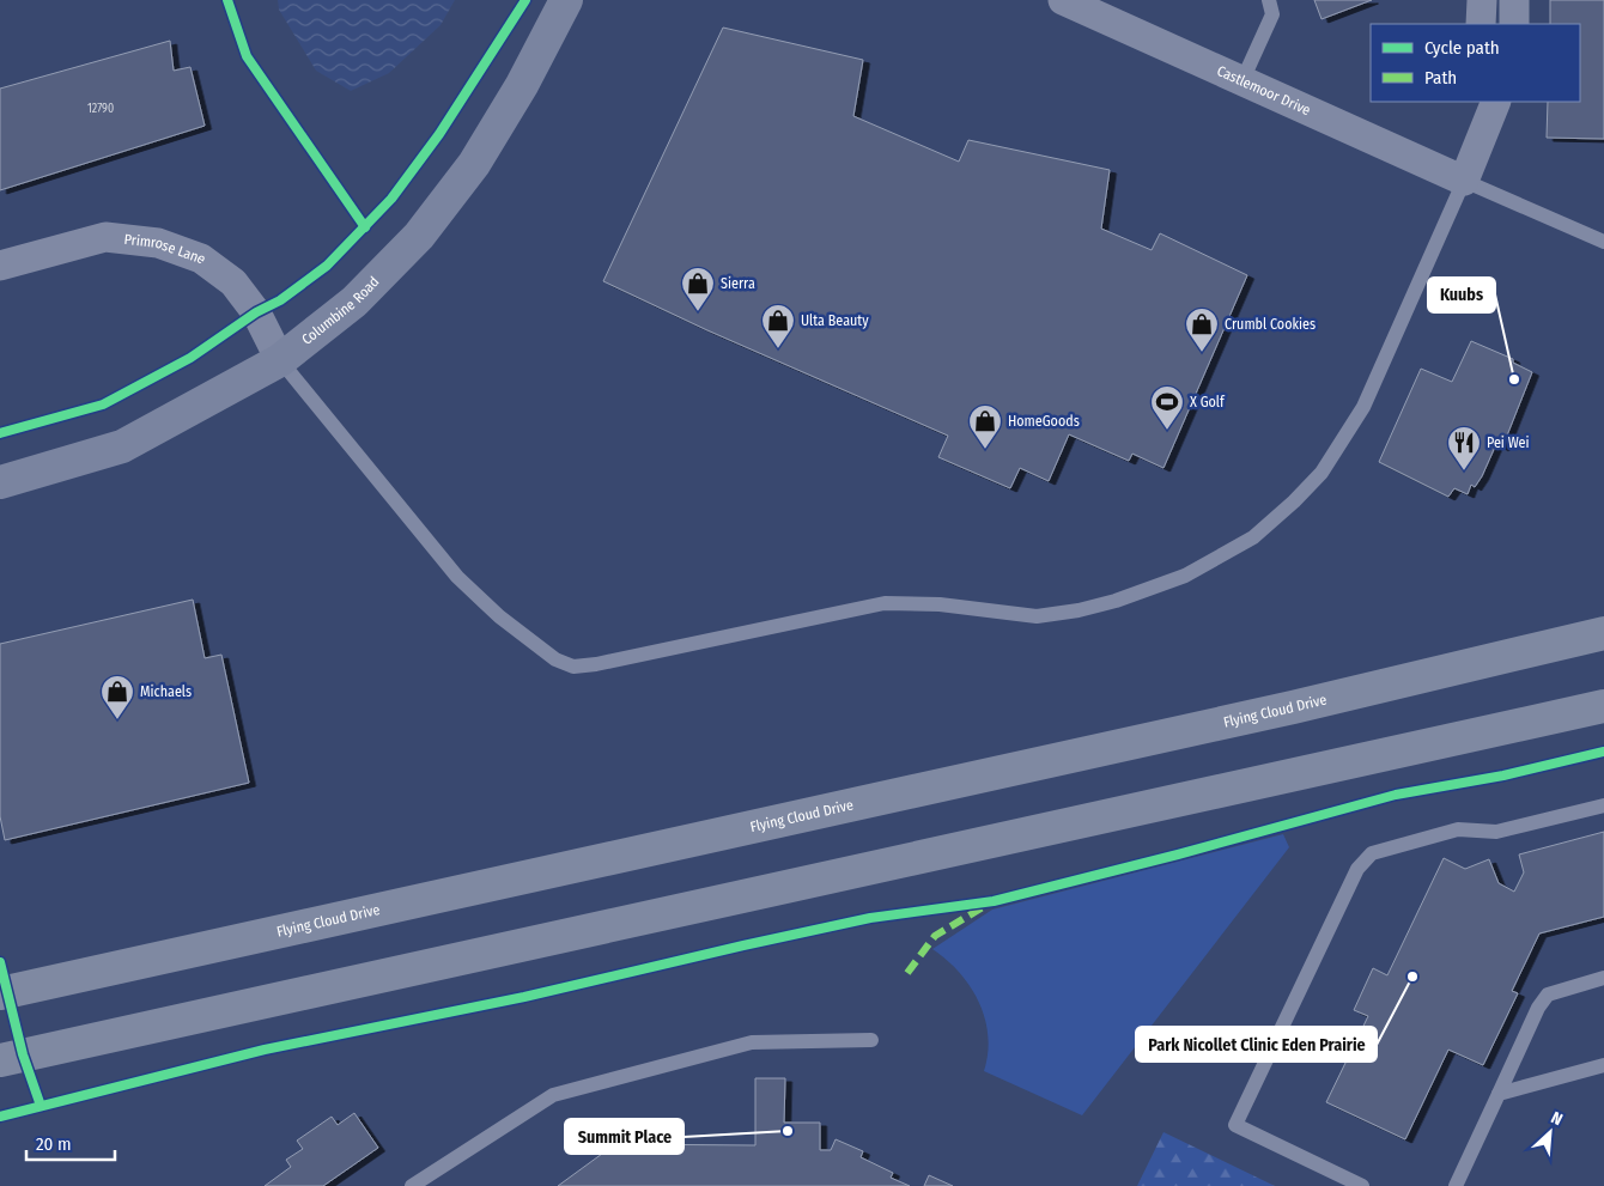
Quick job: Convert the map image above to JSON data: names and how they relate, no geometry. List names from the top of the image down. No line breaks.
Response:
{"streets":{"main road":["Flying Cloud Drive"],"street":["Castlemoor Drive","Primrose Lane","Columbine Road"]},"crossings":[["Primrose Lane","Columbine Road"]],"places":{"shop":["Sierra","Ulta Beauty","Crumbl Cookies","HomeGoods","Michaels"],"other":["Kuubs","Park Nicollet Clinic Eden Prairie","Summit Place"],"sports":["X Golf"],"restaurant":["Pei Wei"]},"house_numbers":["12790"],"legend":["Cycle path","Path"],"scale_bar":"20 m","north":"top right"}
